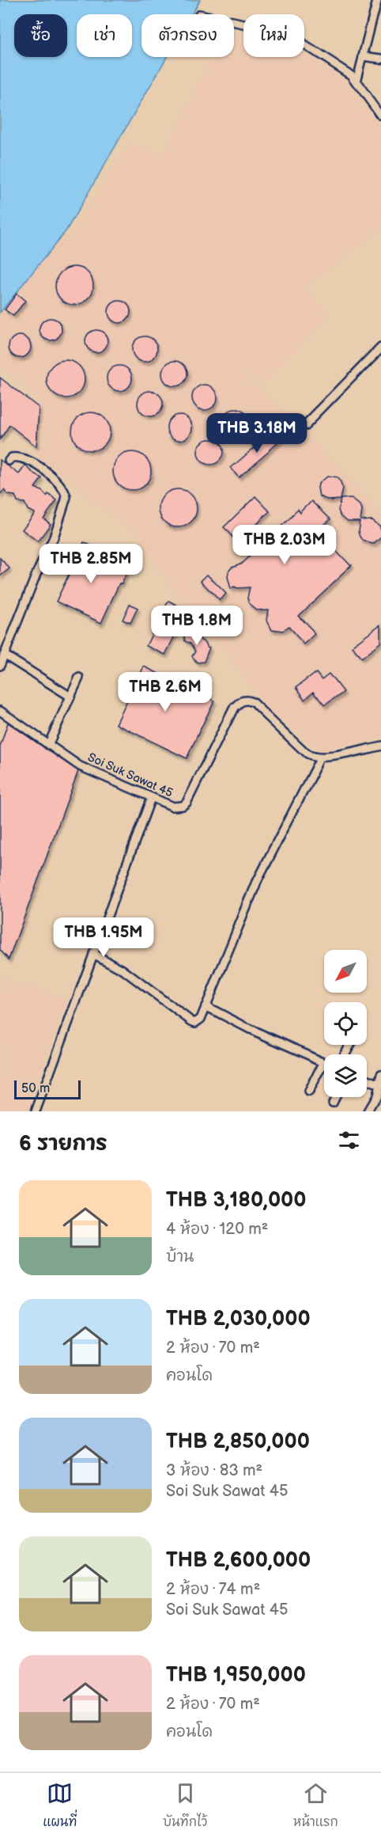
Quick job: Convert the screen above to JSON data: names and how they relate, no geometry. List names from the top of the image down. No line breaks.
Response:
{"streets":{"street":["Soi Suk Sawat 45"]},"scale_bar":"50 m","north":"bottom left","page":{"chip":["ซื้อ","เช่า","ตัวกรอง","ใหม่"],"price":["THB 3.18M","THB 2.03M","THB 2.85M","THB 1.8M","THB 2.6M","THB 1.95M"],"scale":"50 m","heading":"6 รายการ","list":[{"name":"THB 3,180,000","note":"4 ห้อง · 120 m² · บ้าน"},{"name":"THB 2,030,000","note":"2 ห้อง · 70 m² · คอนโด"},{"name":"THB 2,850,000","note":"3 ห้อง · 83 m² · Soi Suk Sawat 45"},{"name":"THB 2,600,000","note":"2 ห้อง · 74 m² · Soi Suk Sawat 45"},{"name":"THB 1,950,000","note":"2 ห้อง · 70 m² · คอนโด"}],"tabs":["แผนที่","บันทึกไว้","หน้าแรก"]}}
